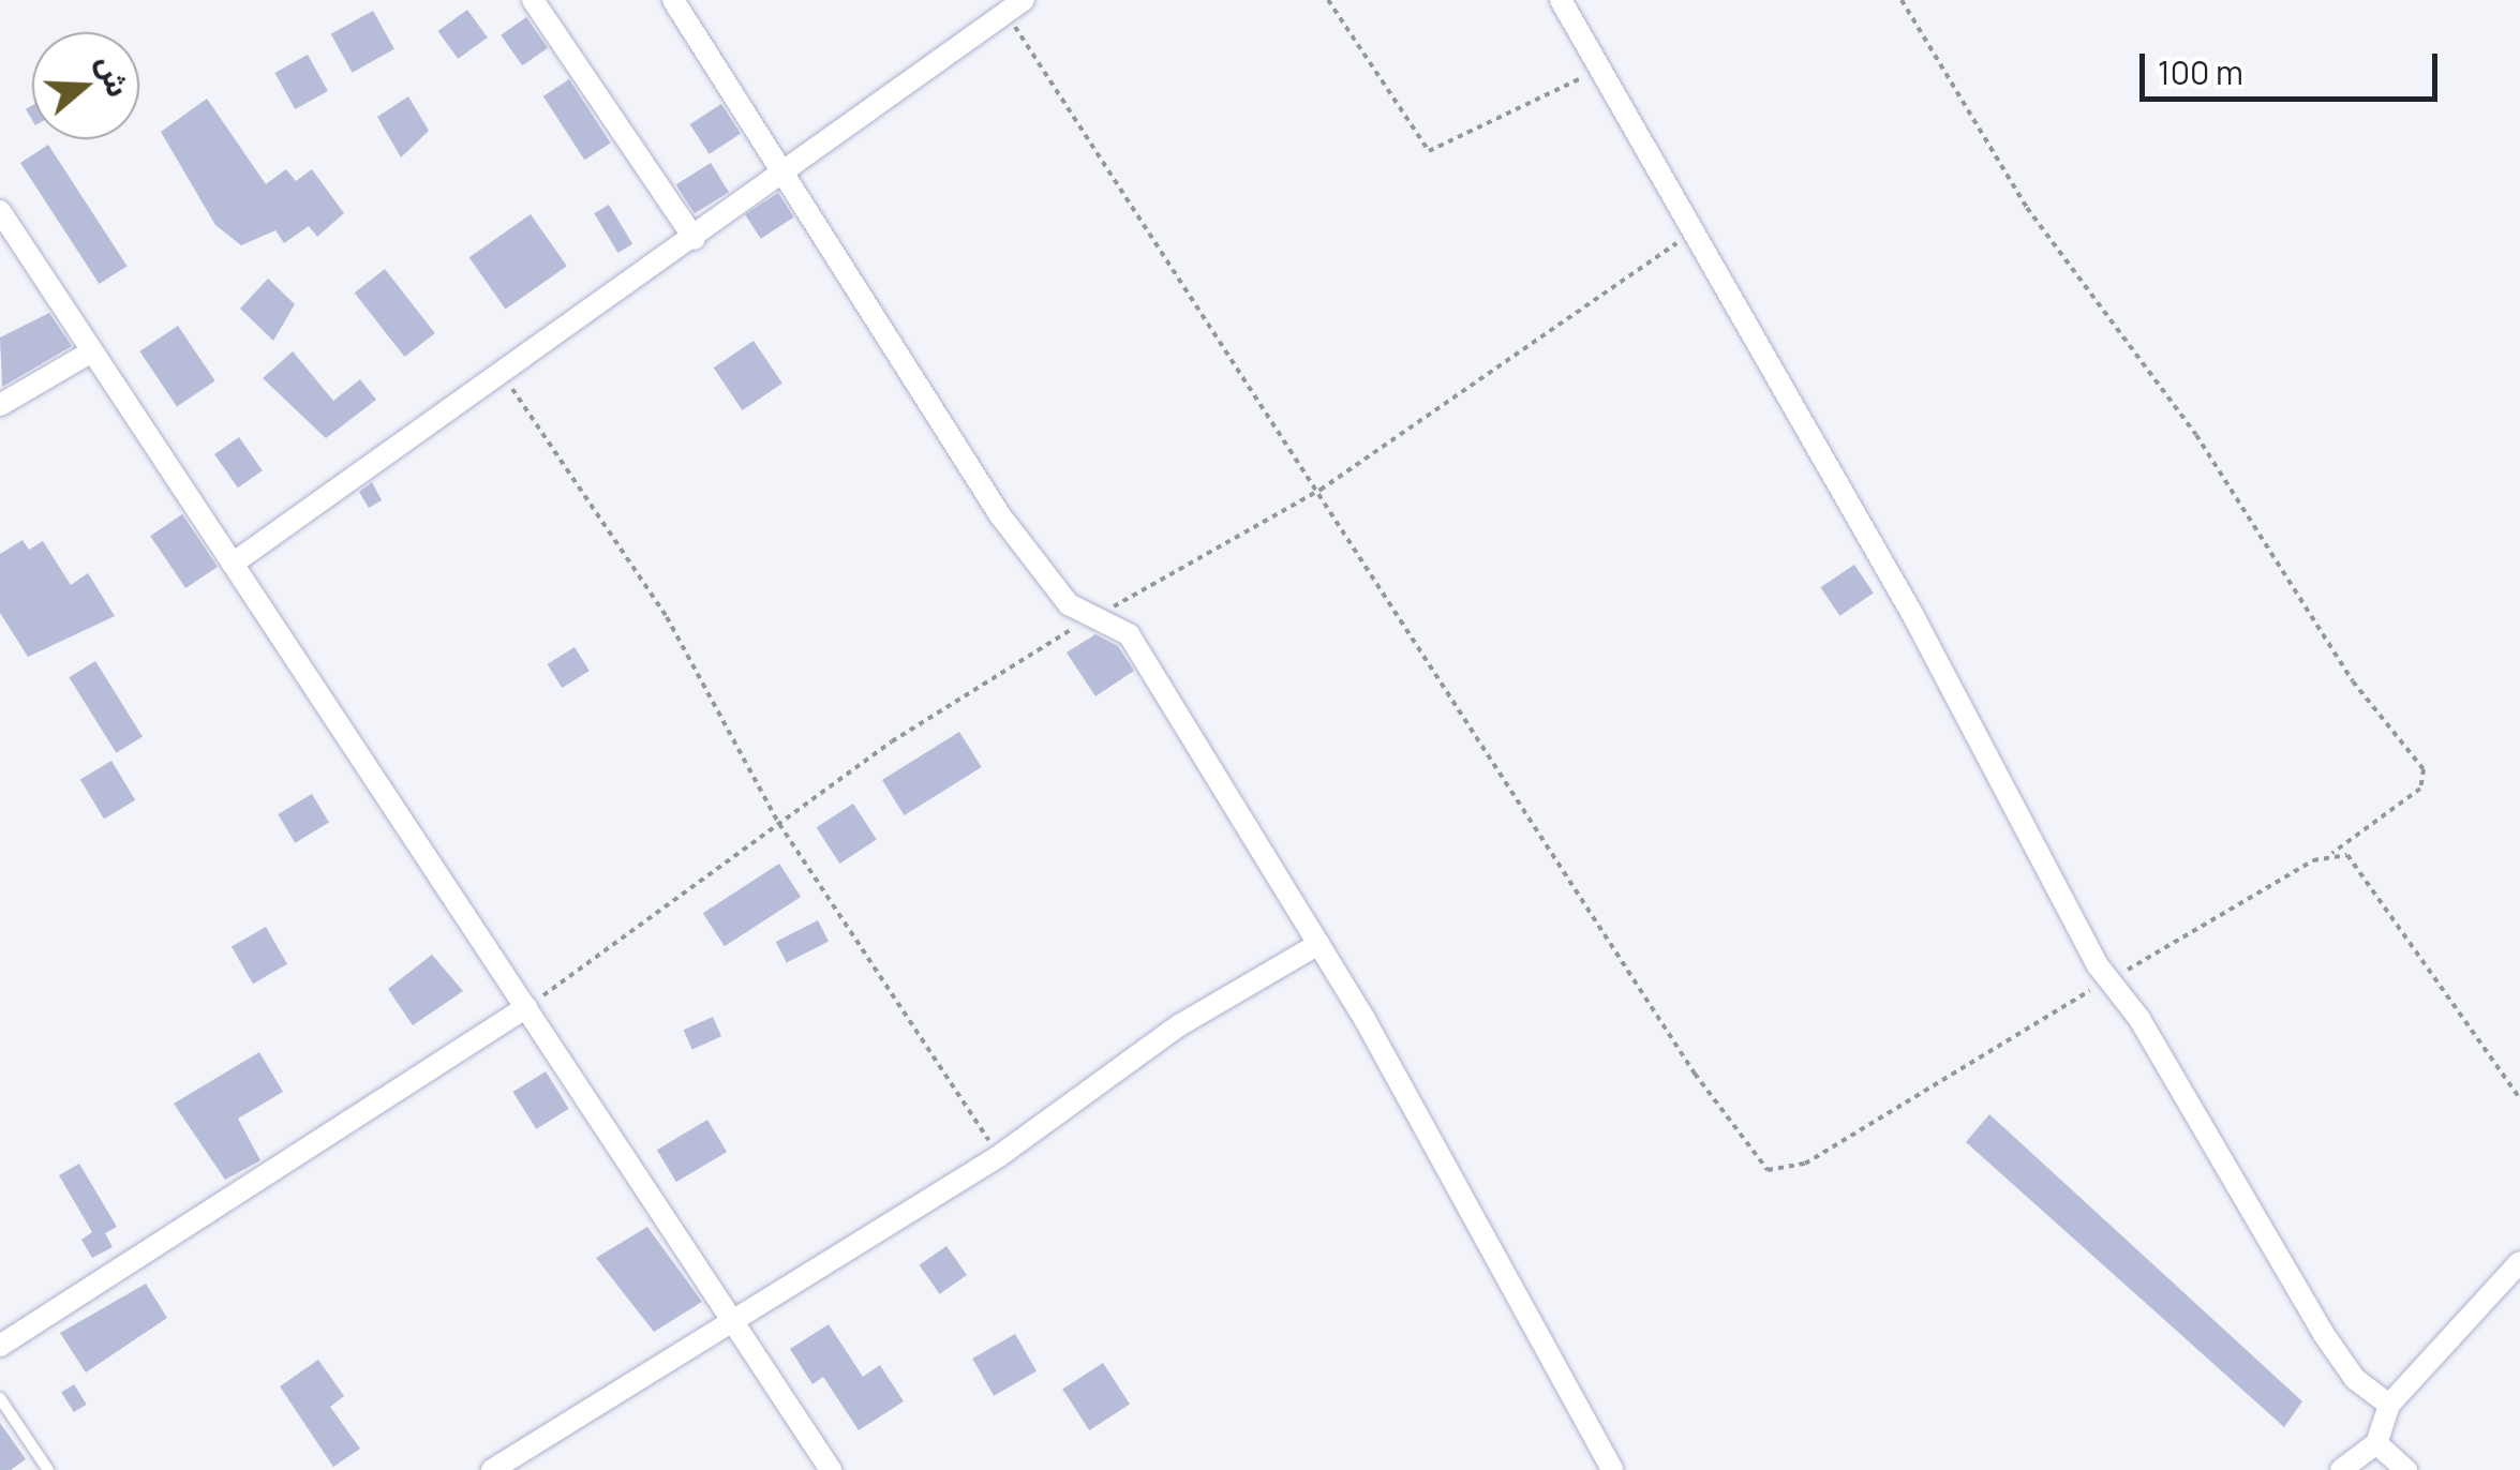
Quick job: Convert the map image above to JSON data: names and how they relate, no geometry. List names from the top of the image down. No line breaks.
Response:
{"scale_bar":"100 m","north":"right"}
